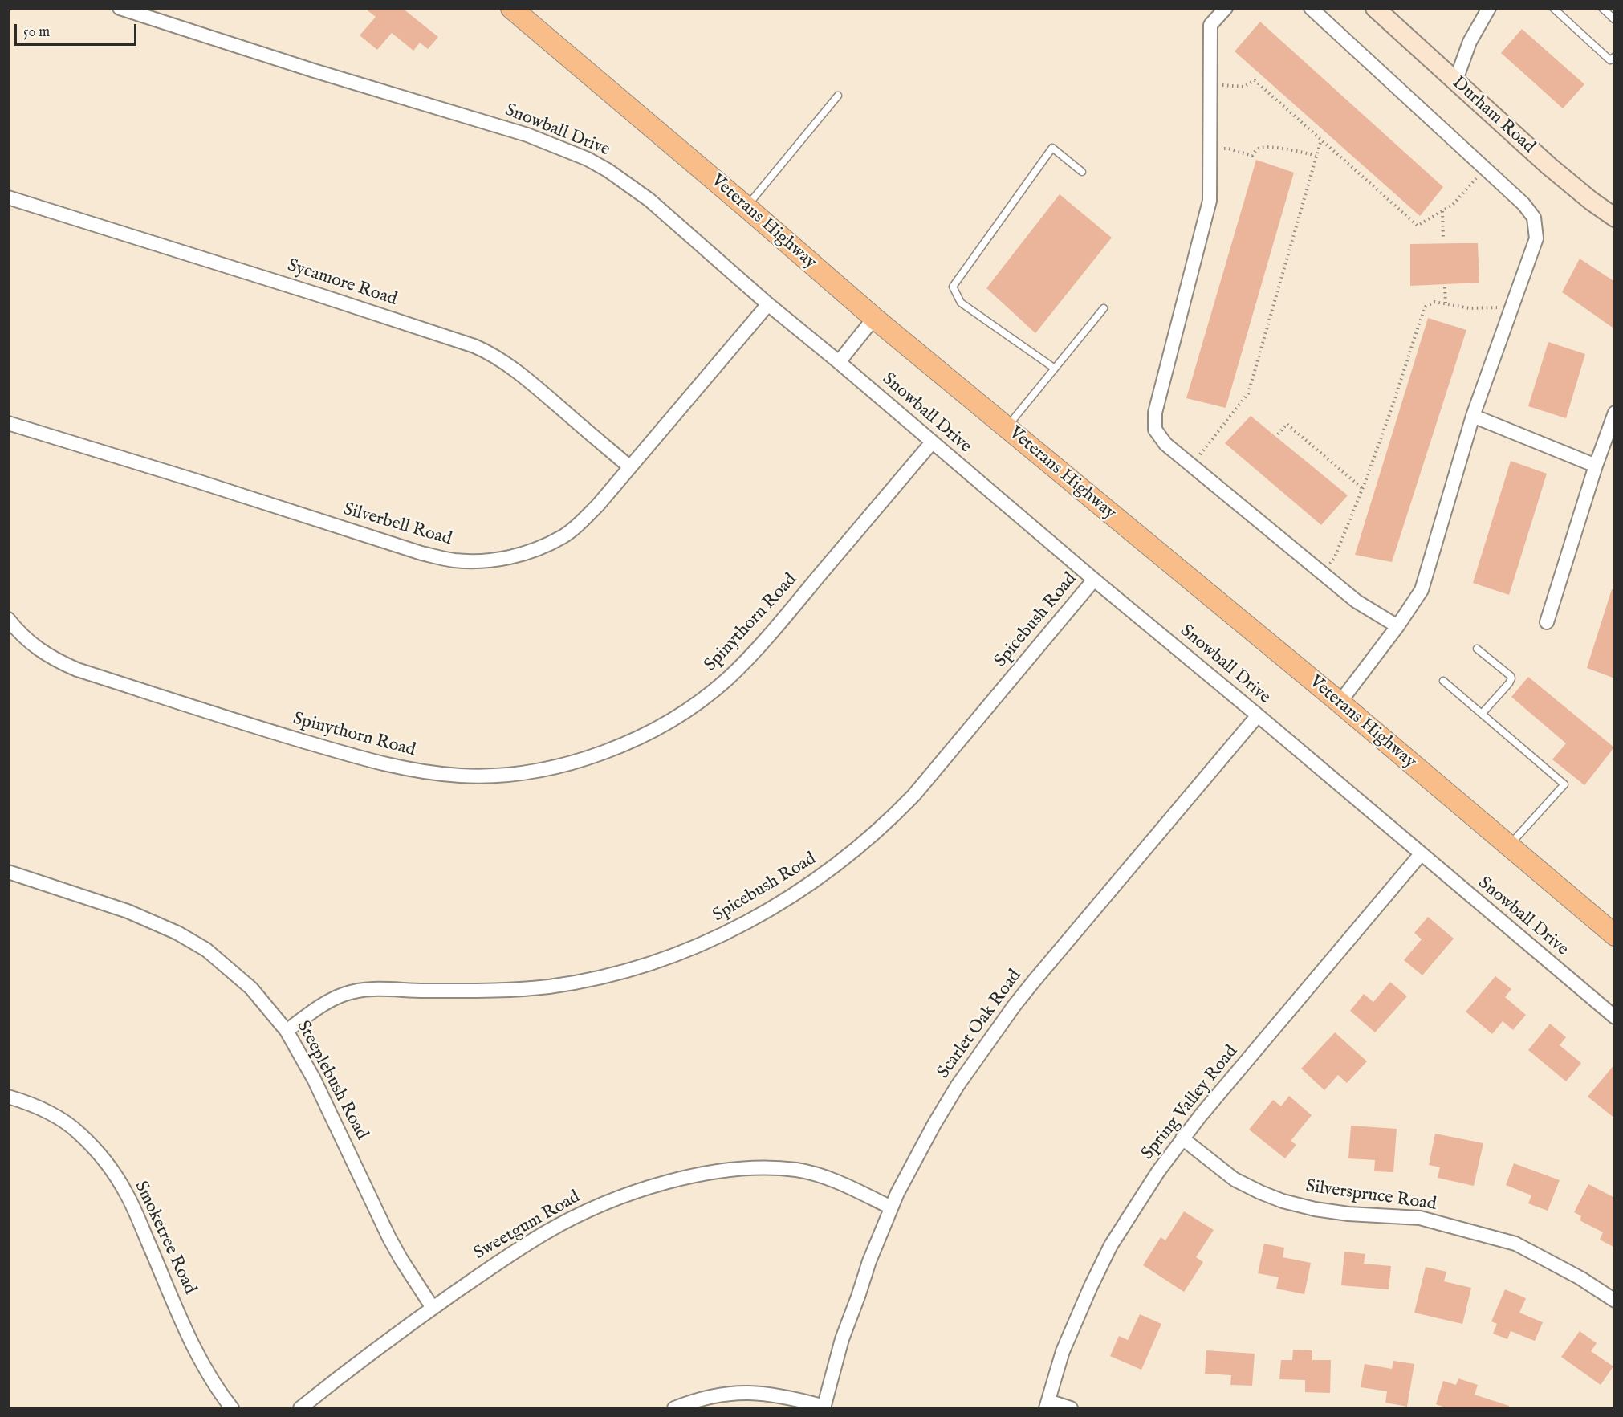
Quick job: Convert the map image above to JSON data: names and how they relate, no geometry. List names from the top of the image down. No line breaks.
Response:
{"streets":{"main road":["Durham Road","Veterans Highway"],"street":["Snowball Drive","Sycamore Road","Silverbell Road","Spicebush Road","Spinythorn Road","Scarlet Oak Road","Steeplebush Road","Spring Valley Road","Silverspruce Road","Sweetgum Road","Smoketree Road"]},"crossings":[["Snowball Drive","Silverbell Road"],["Snowball Drive","Spicebush Road"],["Snowball Drive","Spinythorn Road"],["Snowball Drive","Scarlet Oak Road"],["Snowball Drive","Spring Valley Road"],["Sycamore Road","Silverbell Road"],["Spicebush Road","Steeplebush Road"],["Scarlet Oak Road","Sweetgum Road"],["Steeplebush Road","Sweetgum Road"],["Spring Valley Road","Silverspruce Road"]],"scale_bar":"50 m"}
